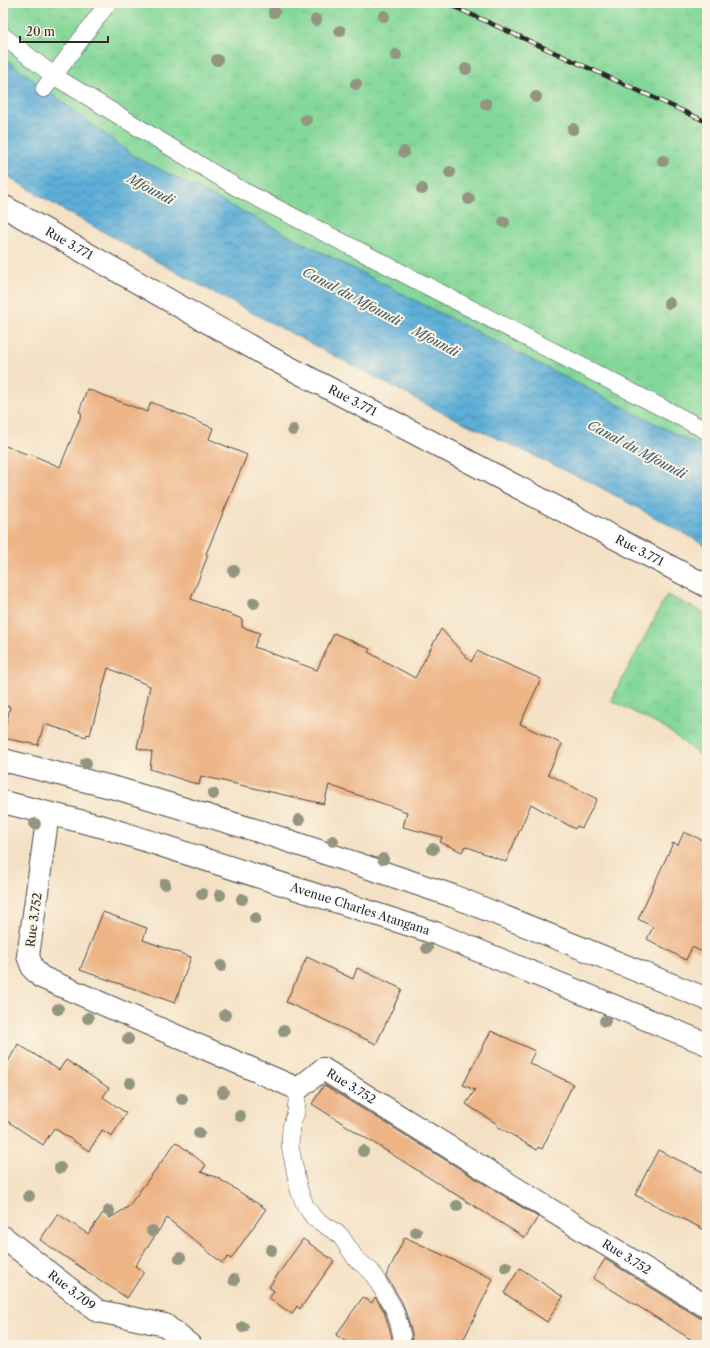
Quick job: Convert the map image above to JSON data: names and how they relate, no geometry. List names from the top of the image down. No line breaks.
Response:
{"streets":{"main road":["Rue 3.771","Avenue Charles Atangana","Rue 3.752","Rue 3.709"]},"crossings":[["Avenue Charles Atangana","Rue 3.752"]],"water":["Mfoundi","Canal du Mfoundi"],"scale_bar":"20 m"}
